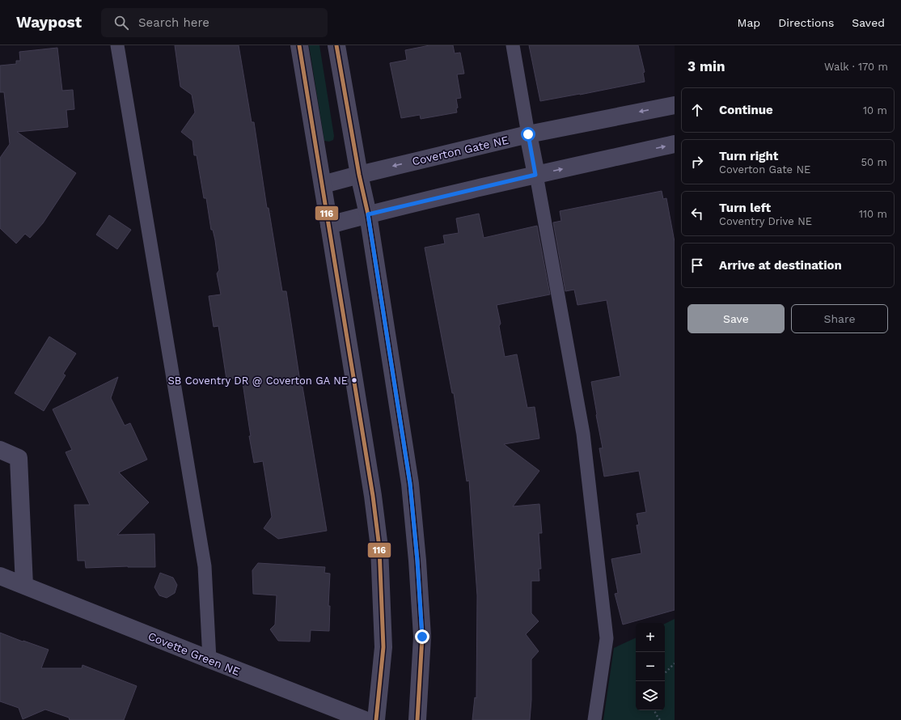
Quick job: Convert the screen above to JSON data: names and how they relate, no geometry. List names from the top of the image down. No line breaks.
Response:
{"streets":{"street":["Coverton Gate NE","Covette Green NE"]},"places":["SB Coventry DR @ Coverton GA NE"],"lines":["transit line 116"],"page":{"header":"Waypost","search":"Search here","nav":["Map","Directions","Saved"],"heading":["3 min","Walk · 170 m"],"list":[["Continue","10 m"],["Turn right","Coverton Gate NE","50 m"],["Turn left","Coventry Drive NE","110 m"],"Arrive at destination"],"buttons":["Save","Share"],"map_buttons":["+","−"]}}
